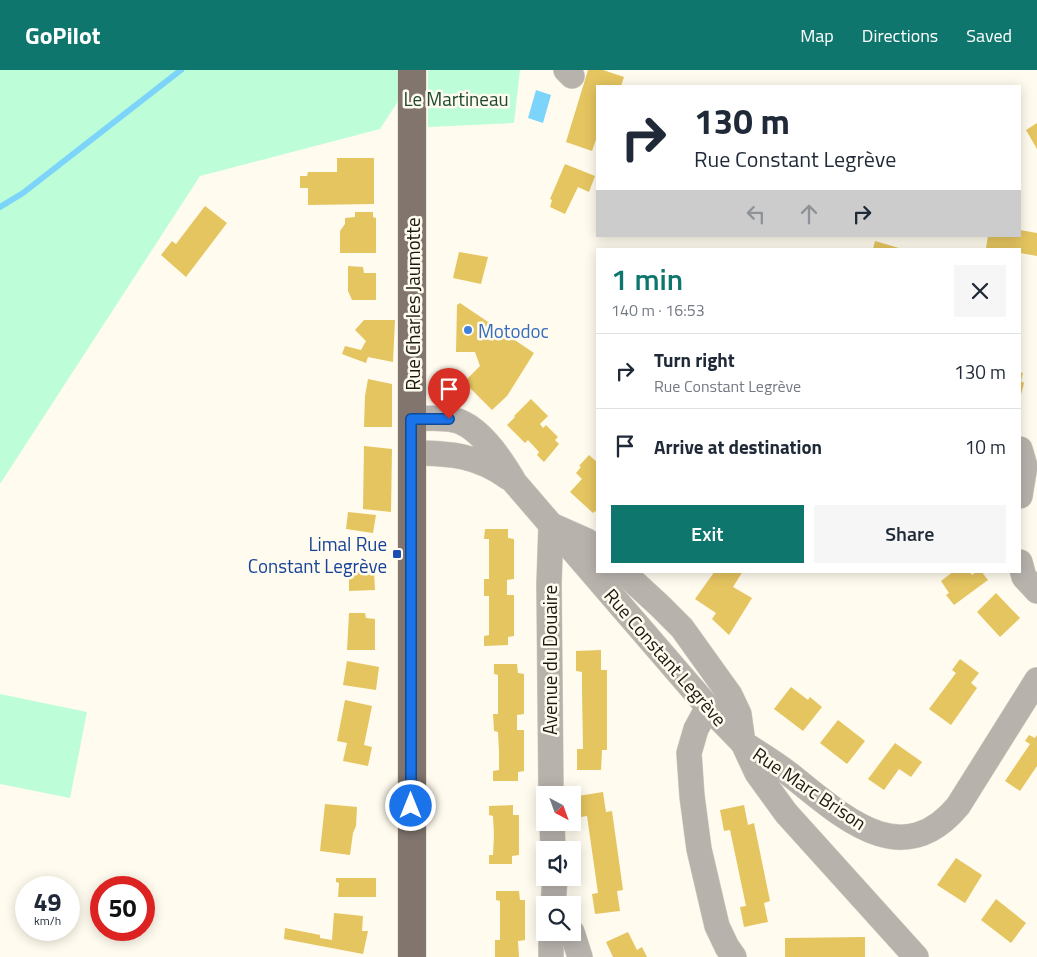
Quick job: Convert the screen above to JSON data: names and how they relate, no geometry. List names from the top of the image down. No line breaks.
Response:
{"streets":{"main road":["Rue Charles Jaumotte"],"street":["Rue Constant Legrève","Avenue du Douaire","Rue Marc Brison"]},"crossings":[["Rue Charles Jaumotte","Rue Constant Legrève"],["Rue Constant Legrève","Avenue du Douaire"],["Rue Constant Legrève","Rue Marc Brison"]],"parks":["Le Martineau"],"places":{"other":["Motodoc"],"transit":["Limal Rue Constant Legrève"]},"north":"bottom right","page":{"header":"GoPilot","nav":["Map","Directions","Saved"],"turn":["130 m","Rue Constant Legrève"],"heading":["1 min","140 m · 16:53"],"list":[{"name":"Turn right","note":"Rue Constant Legrève","value":"130 m"},{"name":"Arrive at destination","value":"10 m"}],"buttons":["Exit","Share"],"speed":"49 km/h","limit":"50"}}
